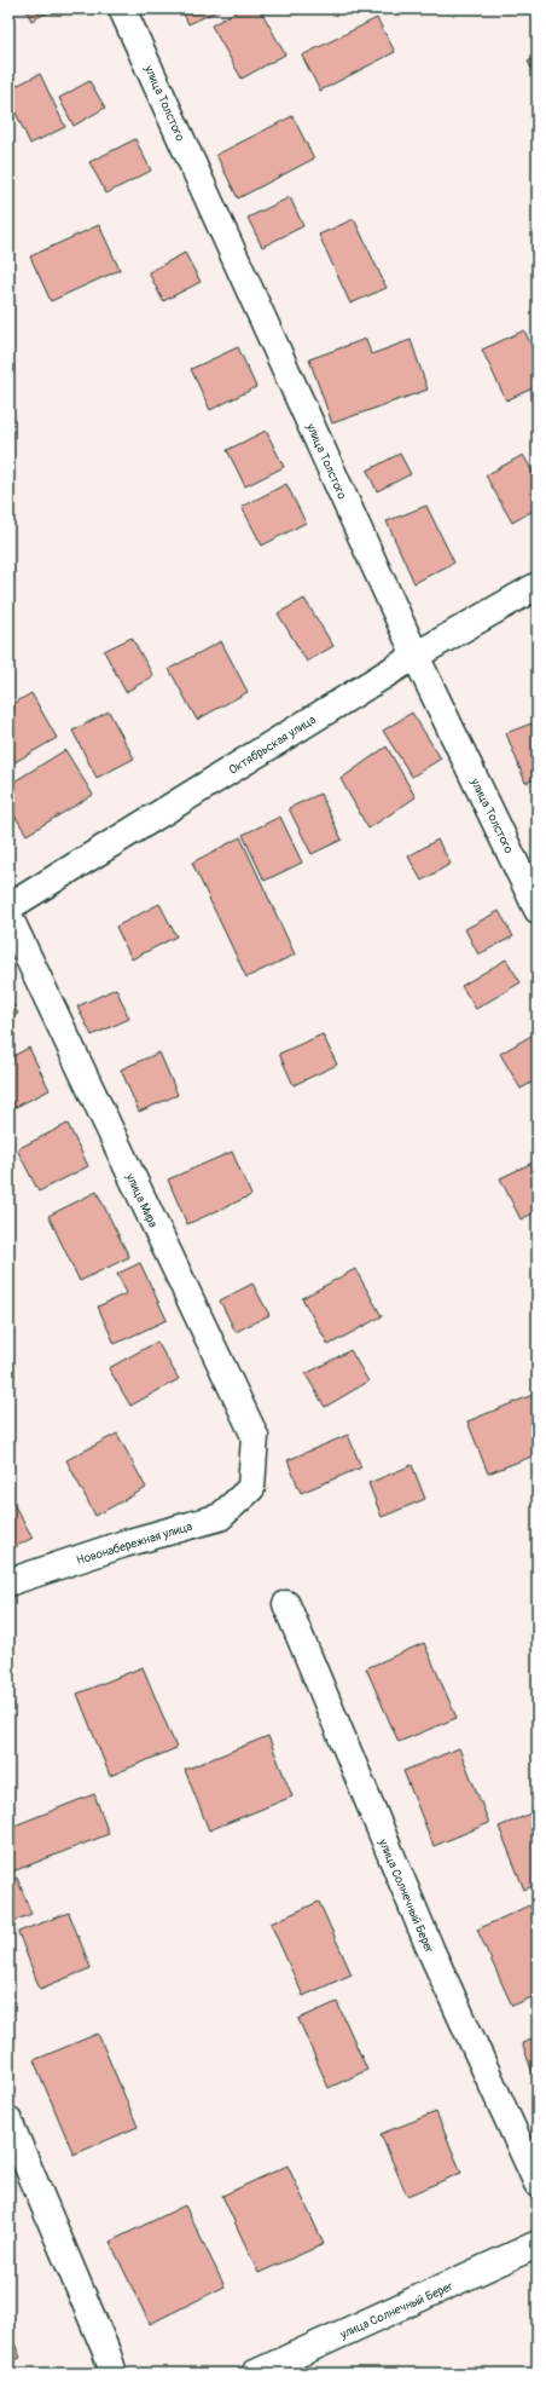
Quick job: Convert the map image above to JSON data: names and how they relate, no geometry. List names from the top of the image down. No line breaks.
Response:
{"streets":{"street":["улица Толстого","Октябрьская улица","улица Мира","Новонабережная улица","улица Солнечный Берег"]},"crossings":[["улица Толстого","Октябрьская улица"],["улица Мира","Новонабережная улица"]]}
